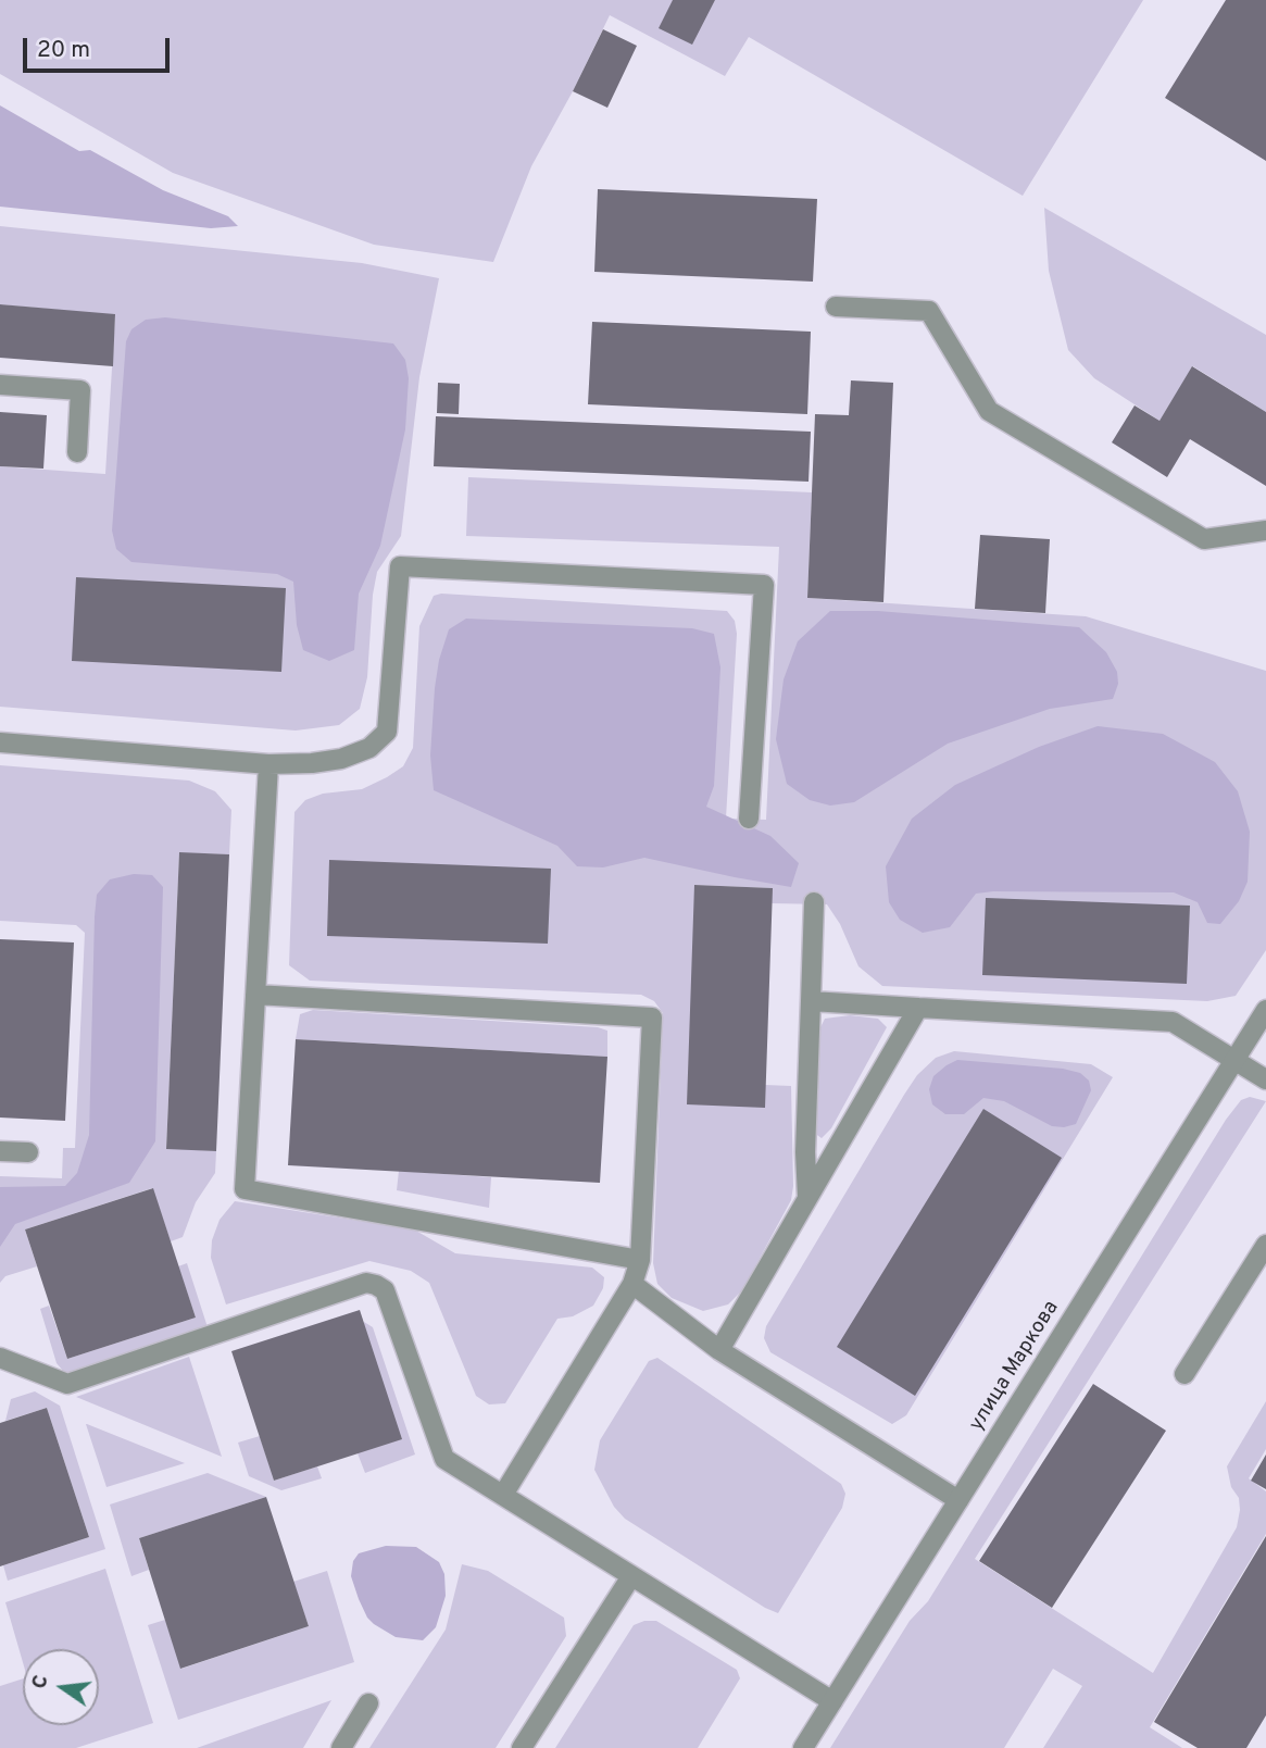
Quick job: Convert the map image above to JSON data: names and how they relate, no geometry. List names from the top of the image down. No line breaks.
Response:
{"streets":{"street":["улица Маркова"]},"scale_bar":"20 m","north":"left"}
